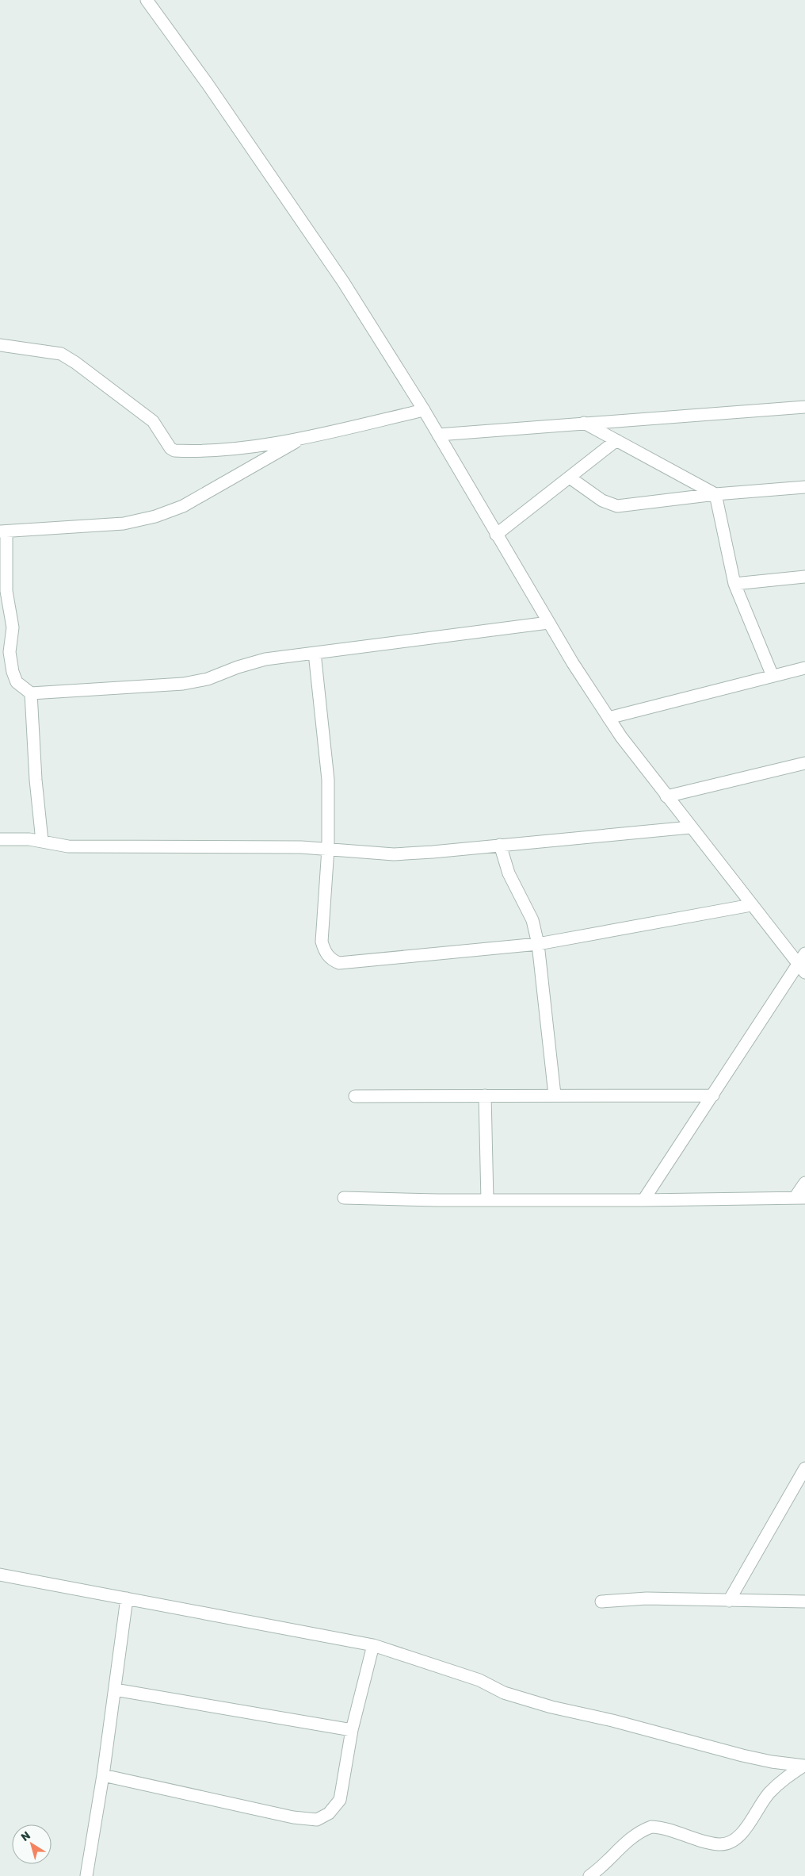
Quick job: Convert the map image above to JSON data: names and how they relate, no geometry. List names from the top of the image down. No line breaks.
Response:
{"north":"top left"}
